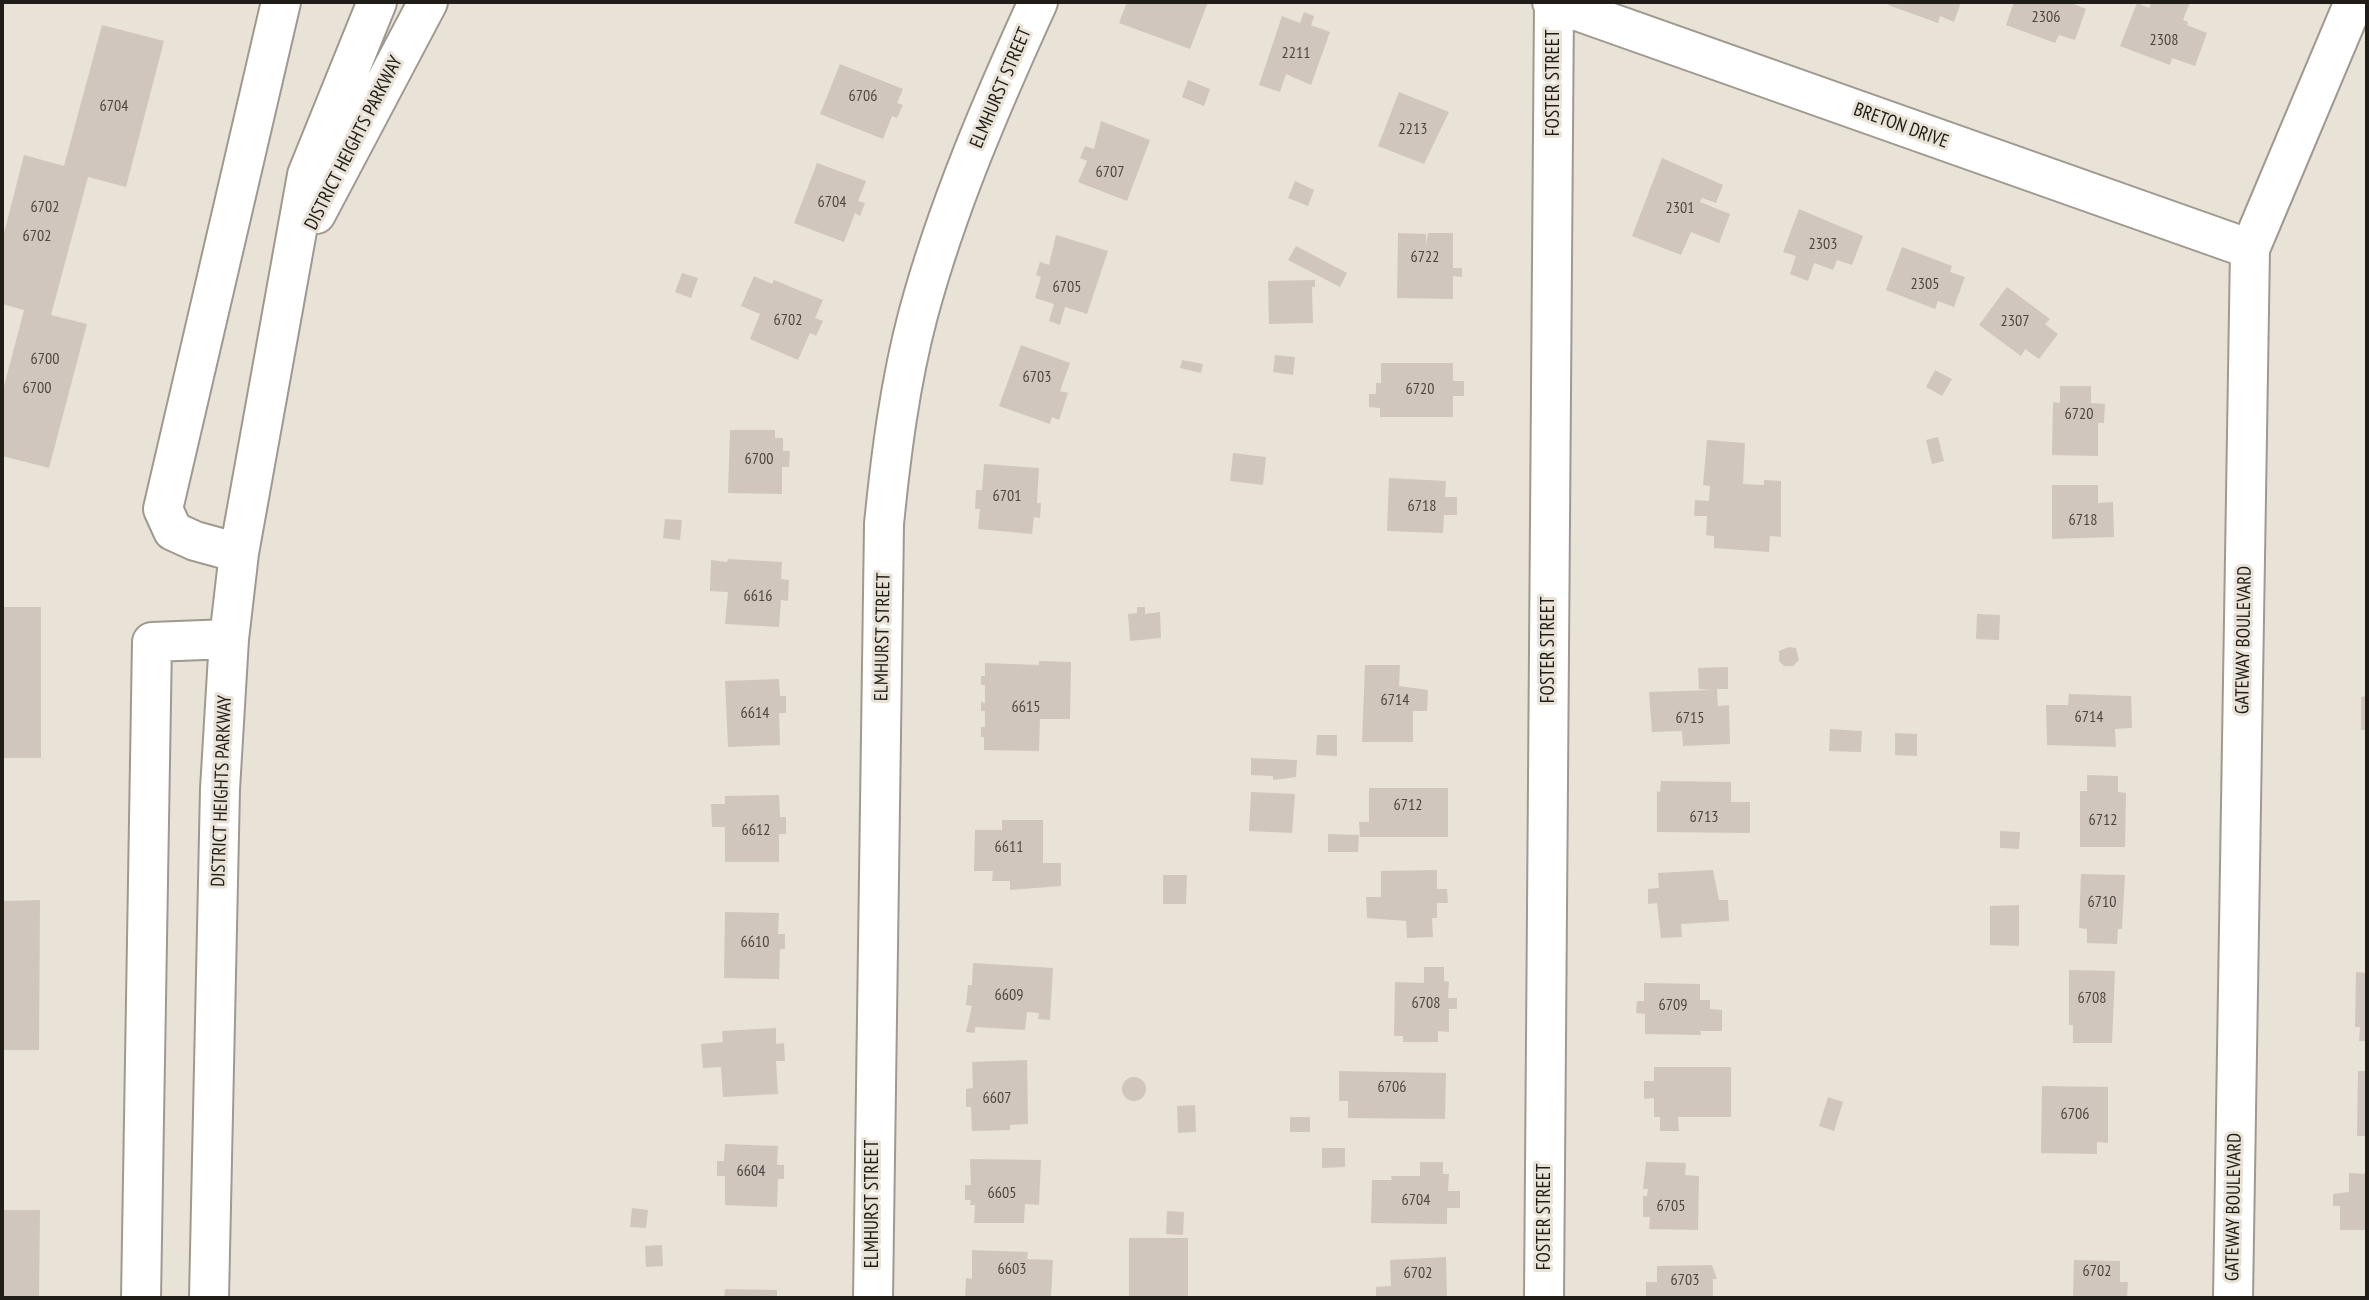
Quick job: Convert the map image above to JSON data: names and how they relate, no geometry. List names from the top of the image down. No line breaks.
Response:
{"streets":{"street":["FOSTER STREET","ELMHURST STREET","BRETON DRIVE","DISTRICT HEIGHTS PARKWAY","GATEWAY BOULEVARD"]},"crossings":[["FOSTER STREET","BRETON DRIVE"],["BRETON DRIVE","GATEWAY BOULEVARD"]],"house_numbers":["2306","2308","2211","6706","6704","2213","6707","6704","6702","2301","6702","2303","6722","2305","6705","6702","2307","6700","6703","6700","6720","6720","6700","6701","6718","6718","6616","6714","6615","6614","6714","6715","6712","6713","6712","6612","6611","6710","6610","6609","6708","6708","6709","6706","6607","6706","6604","6605","6704","6705","6603","6702","6702","6703"]}
